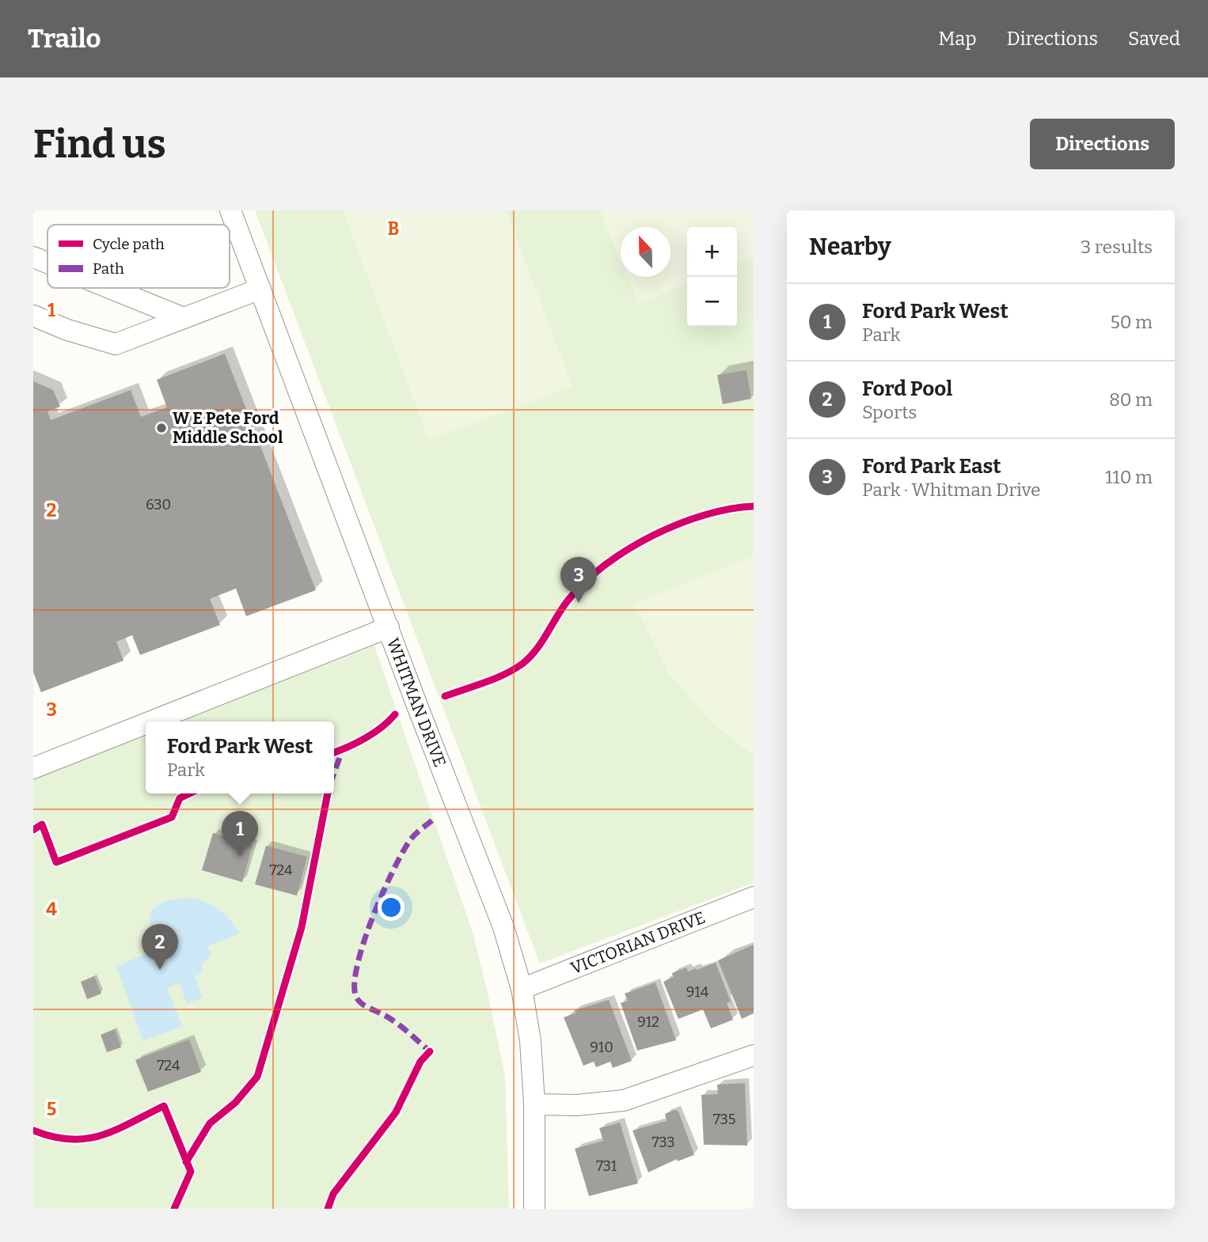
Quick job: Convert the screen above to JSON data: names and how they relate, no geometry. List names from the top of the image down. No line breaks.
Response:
{"streets":{"street":["WHITMAN DRIVE","VICTORIAN DRIVE"]},"crossings":[["WHITMAN DRIVE","VICTORIAN DRIVE"]],"places":["W E Pete Ford Middle School"],"house_numbers":["630","724","914","912","910","724","735","733","731"],"legend":["Cycle path","Path"],"north":"top","page":{"header":"Trailo","nav":["Map","Directions","Saved"],"buttons":"Directions","title":"Find us","heading":["Nearby","3 results"],"map_buttons":["+","−"],"list":[{"mark":"1","name":"Ford Park West","note":"Park","value":"50 m"},{"mark":"2","name":"Ford Pool","note":"Sports","value":"80 m"},{"mark":"3","name":"Ford Park East","note":"Park · Whitman Drive","value":"110 m"}],"pins":["3","1","2"],"popup":["Ford Park West","Park"]},"grid":{"columns":["B"],"rows":["1","2","3","4","5"]}}
